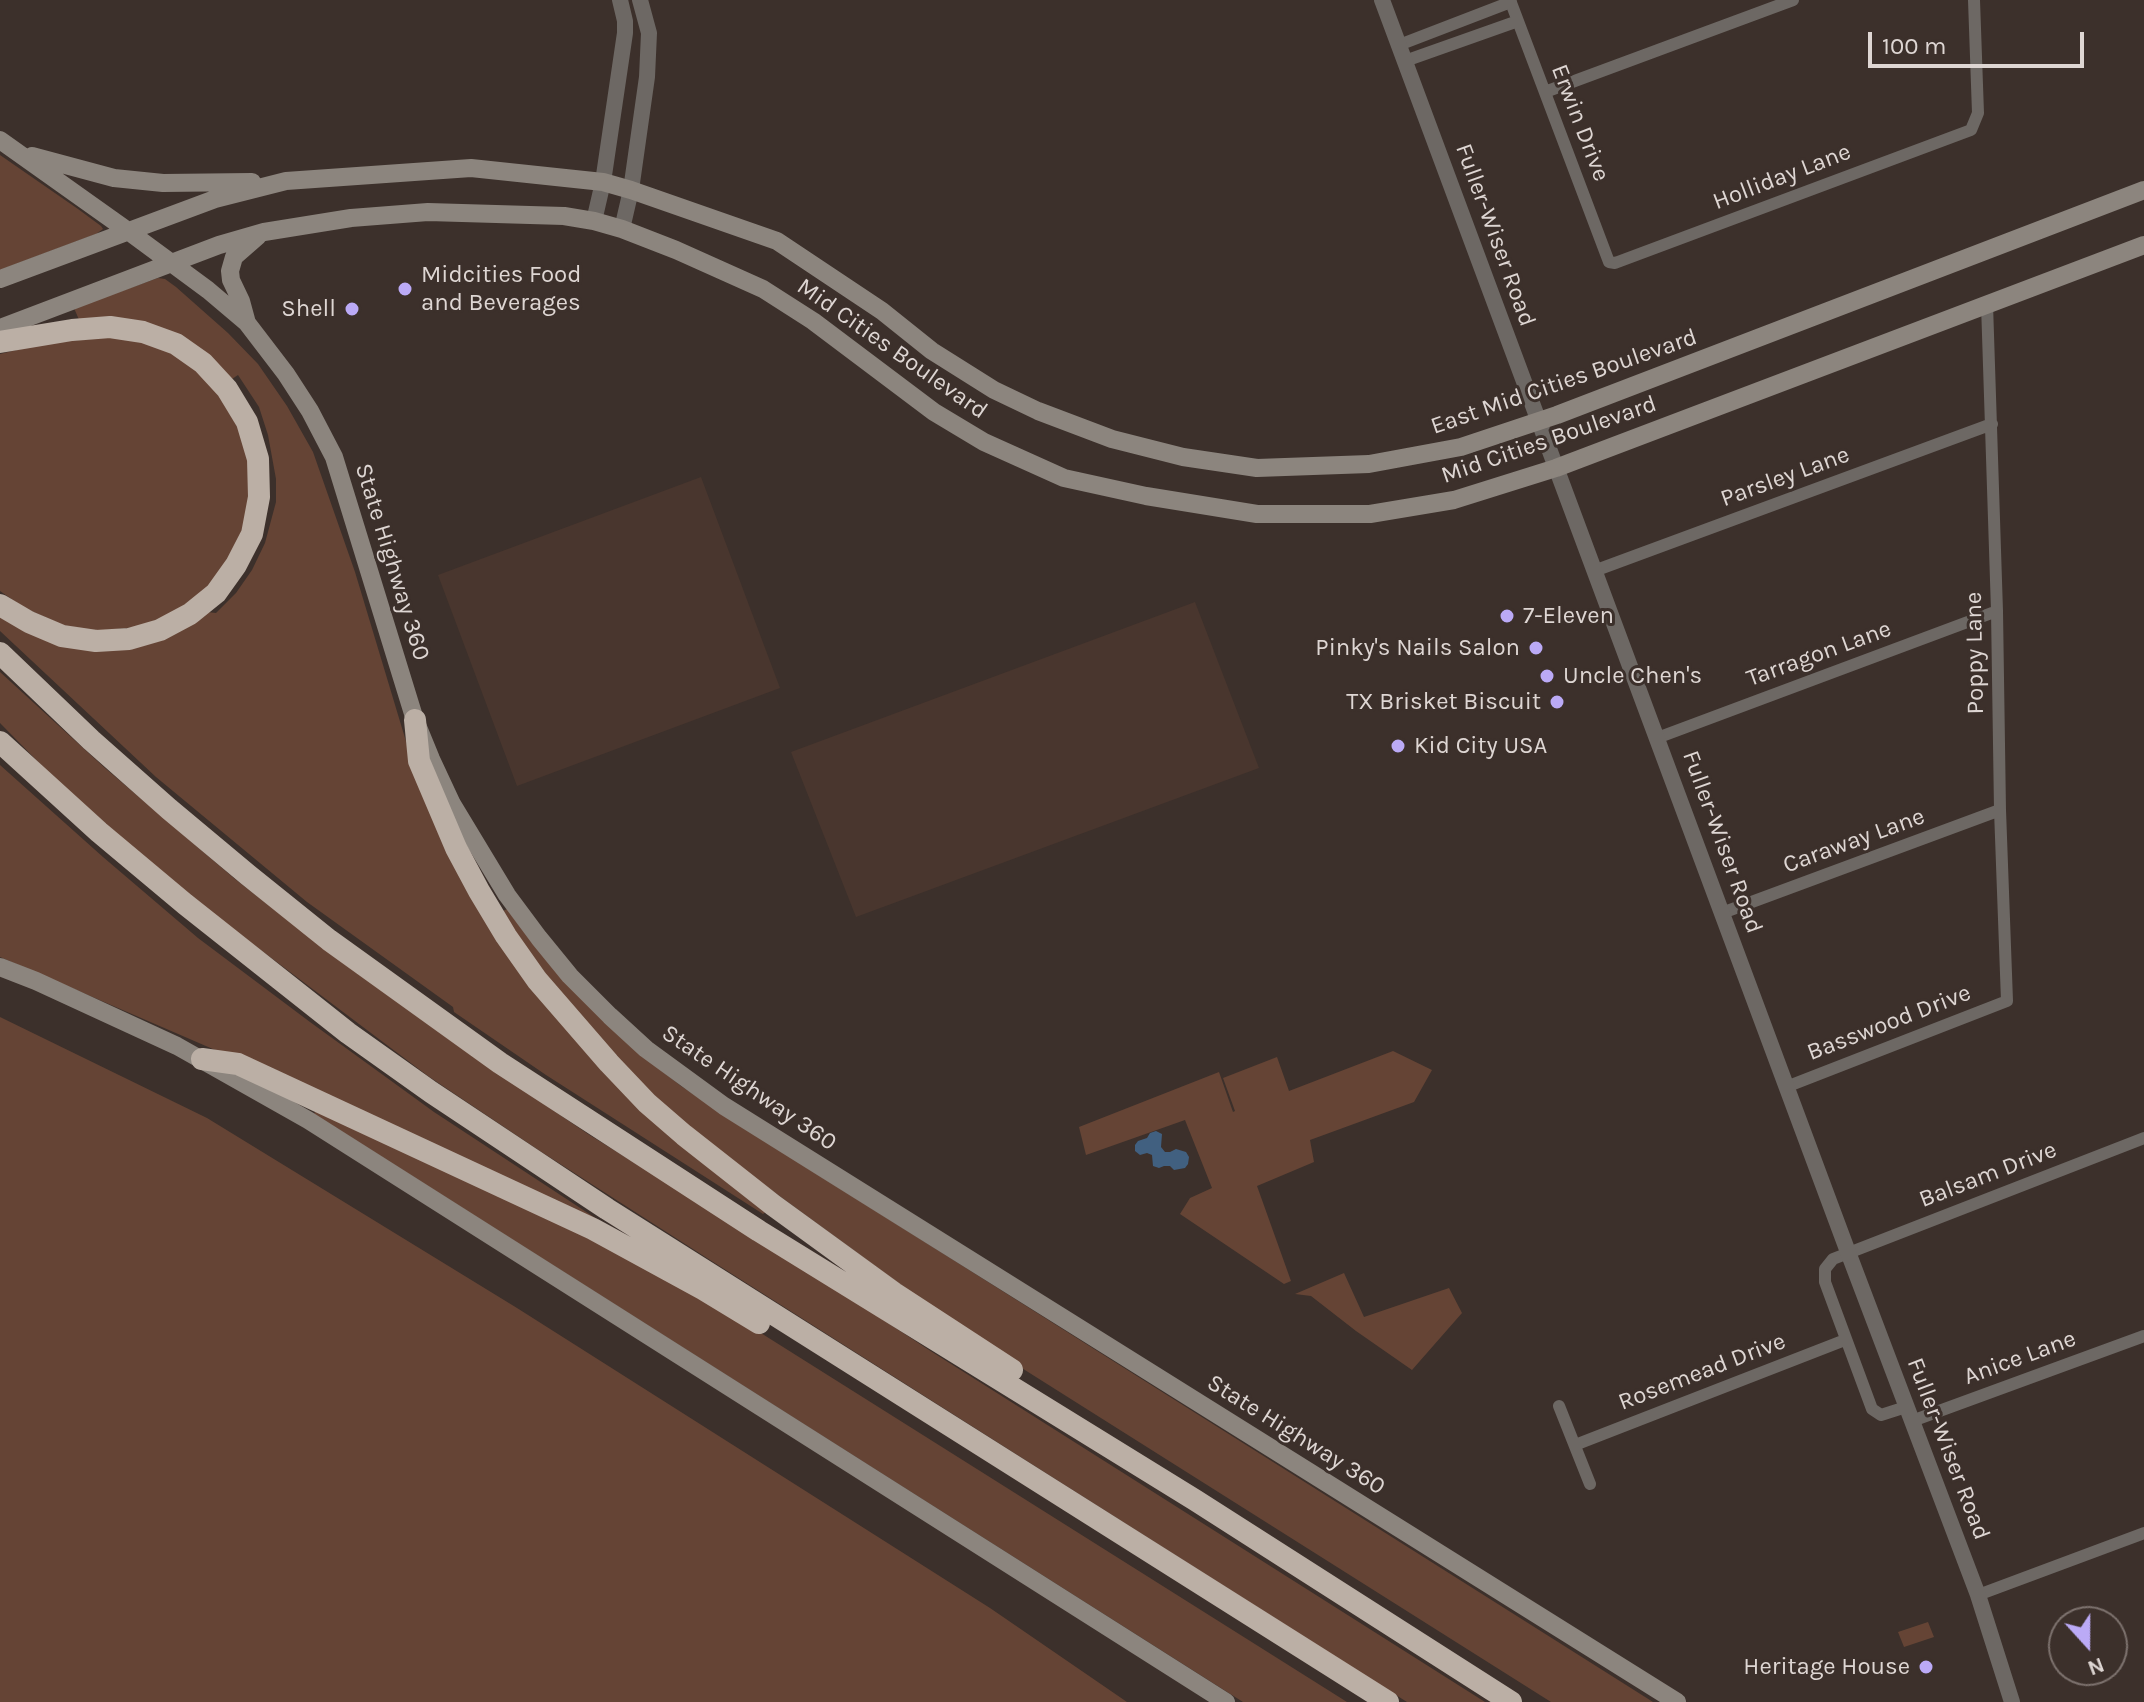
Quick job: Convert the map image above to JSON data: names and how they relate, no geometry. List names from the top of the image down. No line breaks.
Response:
{"streets":{"main road":["Mid Cities Boulevard","East Mid Cities Boulevard","State Highway 360"],"street":["Erwin Drive","Holliday Lane","Fuller-Wiser Road","Parsley Lane","Poppy Lane","Tarragon Lane","Caraway Lane","Basswood Drive","Balsam Drive","Anice Lane","Rosemead Drive"]},"crossings":[["Erwin Drive","Holliday Lane"],["Fuller-Wiser Road","Mid Cities Boulevard"],["Fuller-Wiser Road","East Mid Cities Boulevard"],["Fuller-Wiser Road","Parsley Lane"],["Fuller-Wiser Road","Tarragon Lane"],["Fuller-Wiser Road","Caraway Lane"],["Fuller-Wiser Road","Basswood Drive"],["Fuller-Wiser Road","Balsam Drive"],["Fuller-Wiser Road","Anice Lane"],["Mid Cities Boulevard","Poppy Lane"],["East Mid Cities Boulevard","State Highway 360"],["Parsley Lane","Poppy Lane"],["Poppy Lane","Tarragon Lane"],["Poppy Lane","Caraway Lane"],["Poppy Lane","Basswood Drive"]],"places":["Midcities Food and Beverages","Shell","7-Eleven","Pinky's Nails Salon","Uncle Chen's","TX Brisket Biscuit","Kid City USA","Heritage House"],"scale_bar":"100 m","north":"bottom"}
